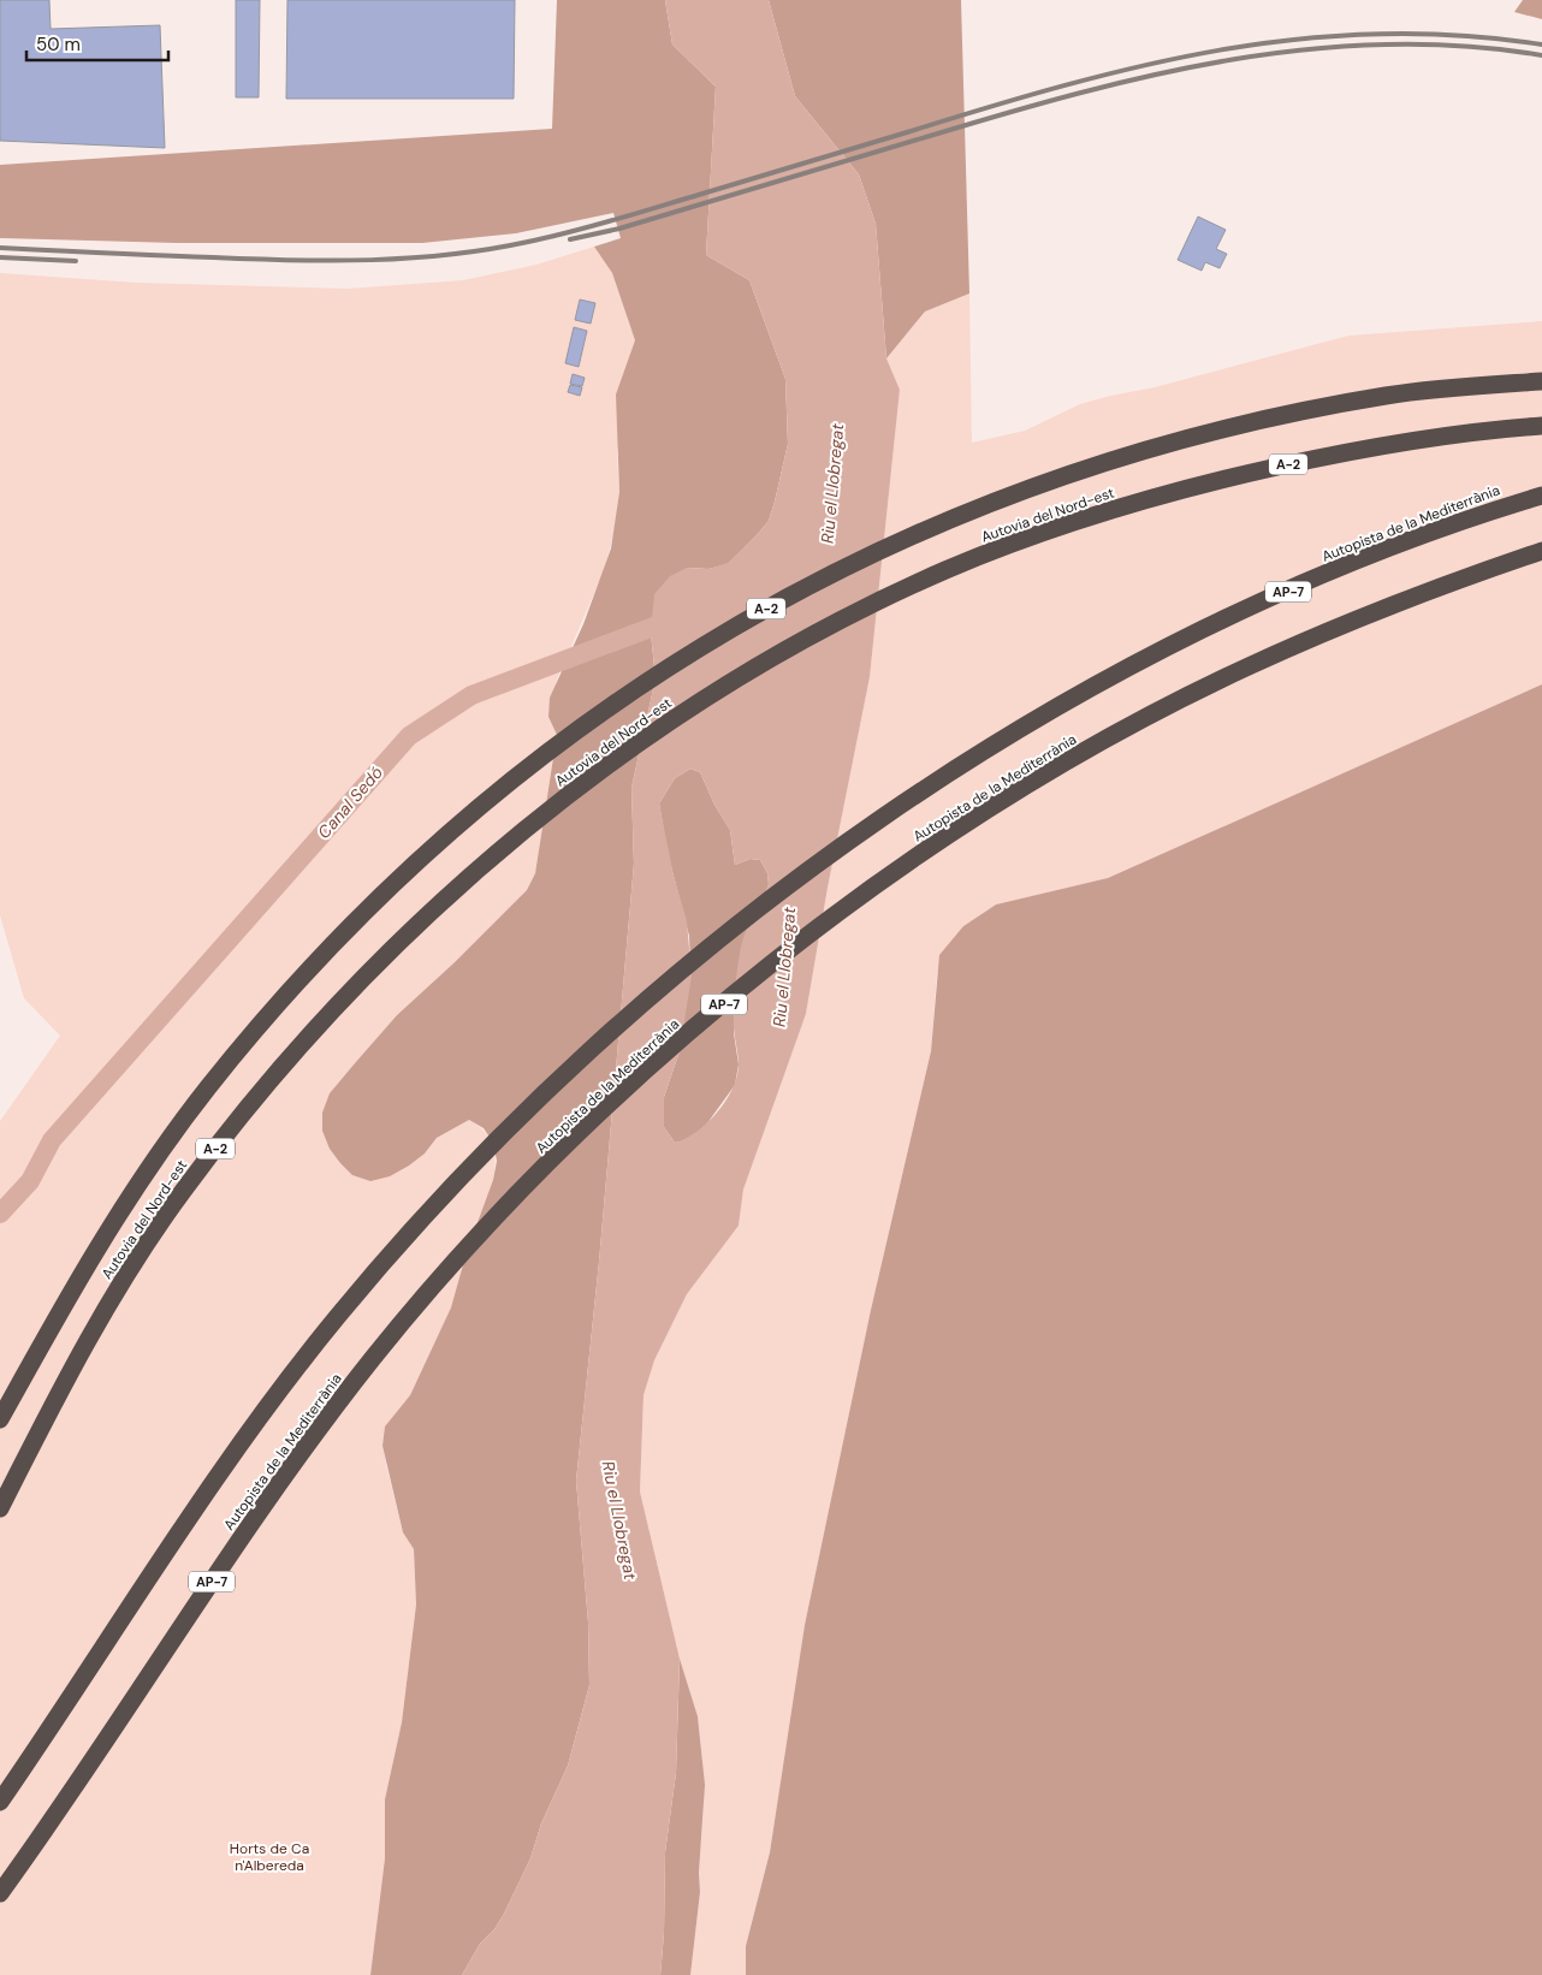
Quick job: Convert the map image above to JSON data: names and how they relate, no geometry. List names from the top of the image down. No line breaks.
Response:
{"streets":{"highway":["A-2","Autovia del Nord-est","Autopista de la Mediterrània","AP-7"]},"water":["Riu el Llobregat","Canal Sedó"],"parks":["Horts de Ca n'Albereda"],"scale_bar":"50 m"}
